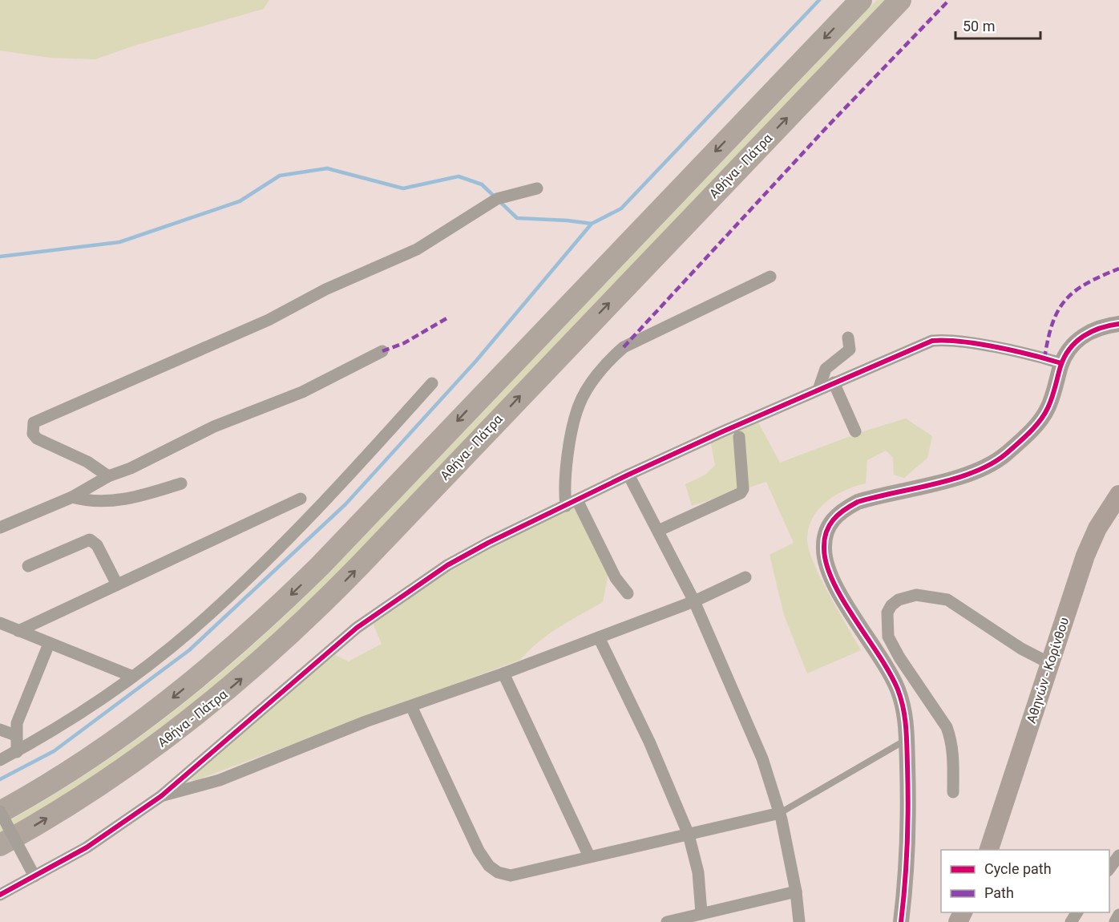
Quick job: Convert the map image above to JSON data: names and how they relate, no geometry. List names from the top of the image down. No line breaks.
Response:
{"streets":{"highway":["Αθήνα - Πάτρα"],"main road":["Αθηνών - Κορίνθου"]},"legend":["Cycle path","Path"],"scale_bar":"50 m"}
